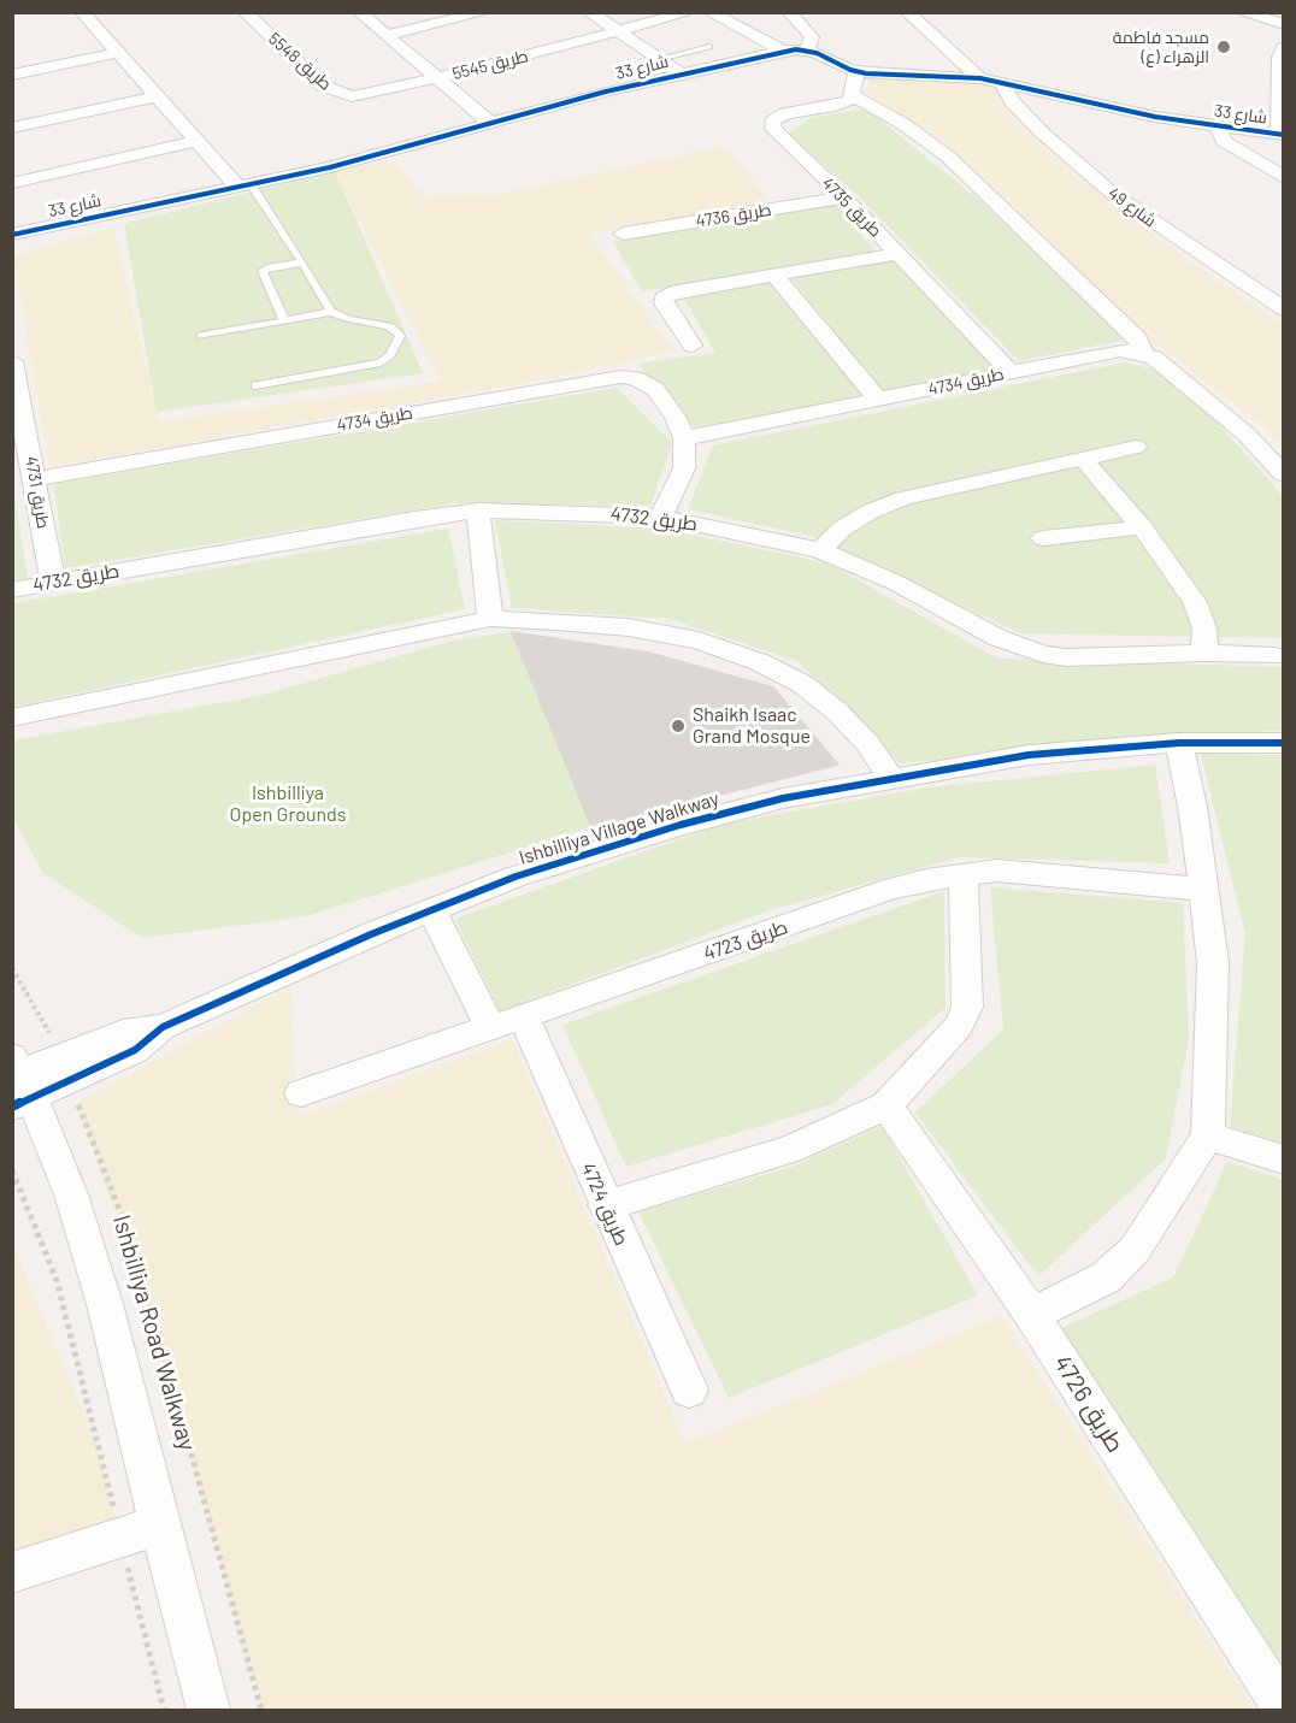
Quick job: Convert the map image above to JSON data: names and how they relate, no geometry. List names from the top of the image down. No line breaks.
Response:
{"streets":{"street":["طريق 5548","طريق 5545","شارع 33","طريق 4735","شارع 49","طريق 4736","طريق 4734","طريق 4731","طريق 4732","Ishbilliya Village Walkway","طريق 4723","طريق 4724","طريق 4726"],"path":["Ishbilliya Road Walkway"]},"crossings":[["طريق 5548","طريق 5545"],["شارع 33","شارع 49"],["طريق 4735","طريق 4736"],["طريق 4735","طريق 4734"],["طريق 4734","طريق 4731"],["طريق 4731","طريق 4732"],["Ishbilliya Village Walkway","Ishbilliya Road Walkway"],["طريق 4723","طريق 4724"]],"parks":["Ishbilliya Open Grounds"],"places":["مسجد فاطمة الزهراء (ع)","Shaikh Isaac Grand Mosque"]}
